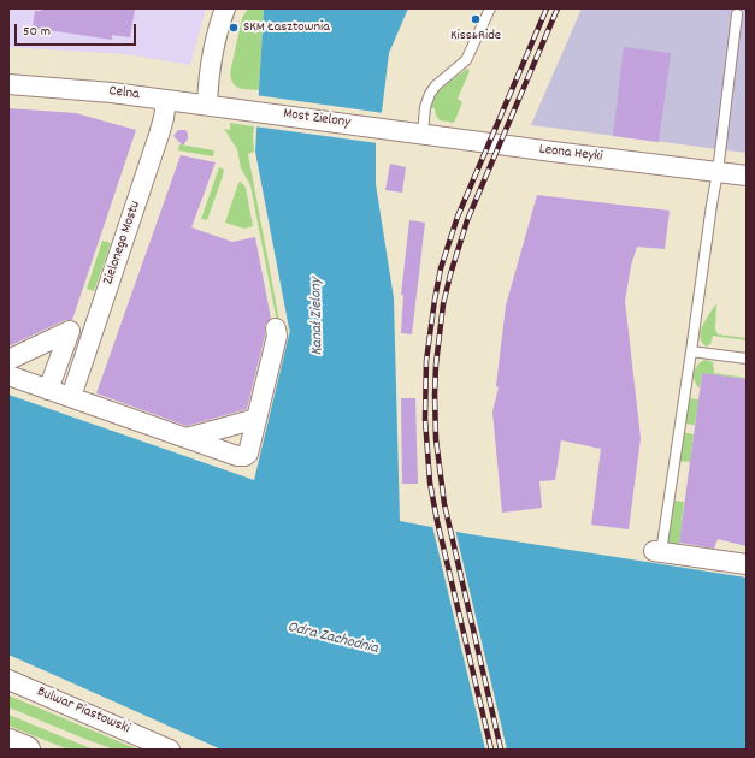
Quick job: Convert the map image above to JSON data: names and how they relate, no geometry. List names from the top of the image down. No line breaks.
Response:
{"streets":{"street":["Celna","Most Zielony","Leona Heyki","Zielonego Mostu","Bulwar Piastowski"]},"crossings":[["Celna","Most Zielony"],["Celna","Zielonego Mostu"],["Most Zielony","Leona Heyki"]],"water":["Kanał Zielony","Odra Zachodnia"],"places":["Kiss&Ride","SKM Łasztownia"],"scale_bar":"50 m"}
